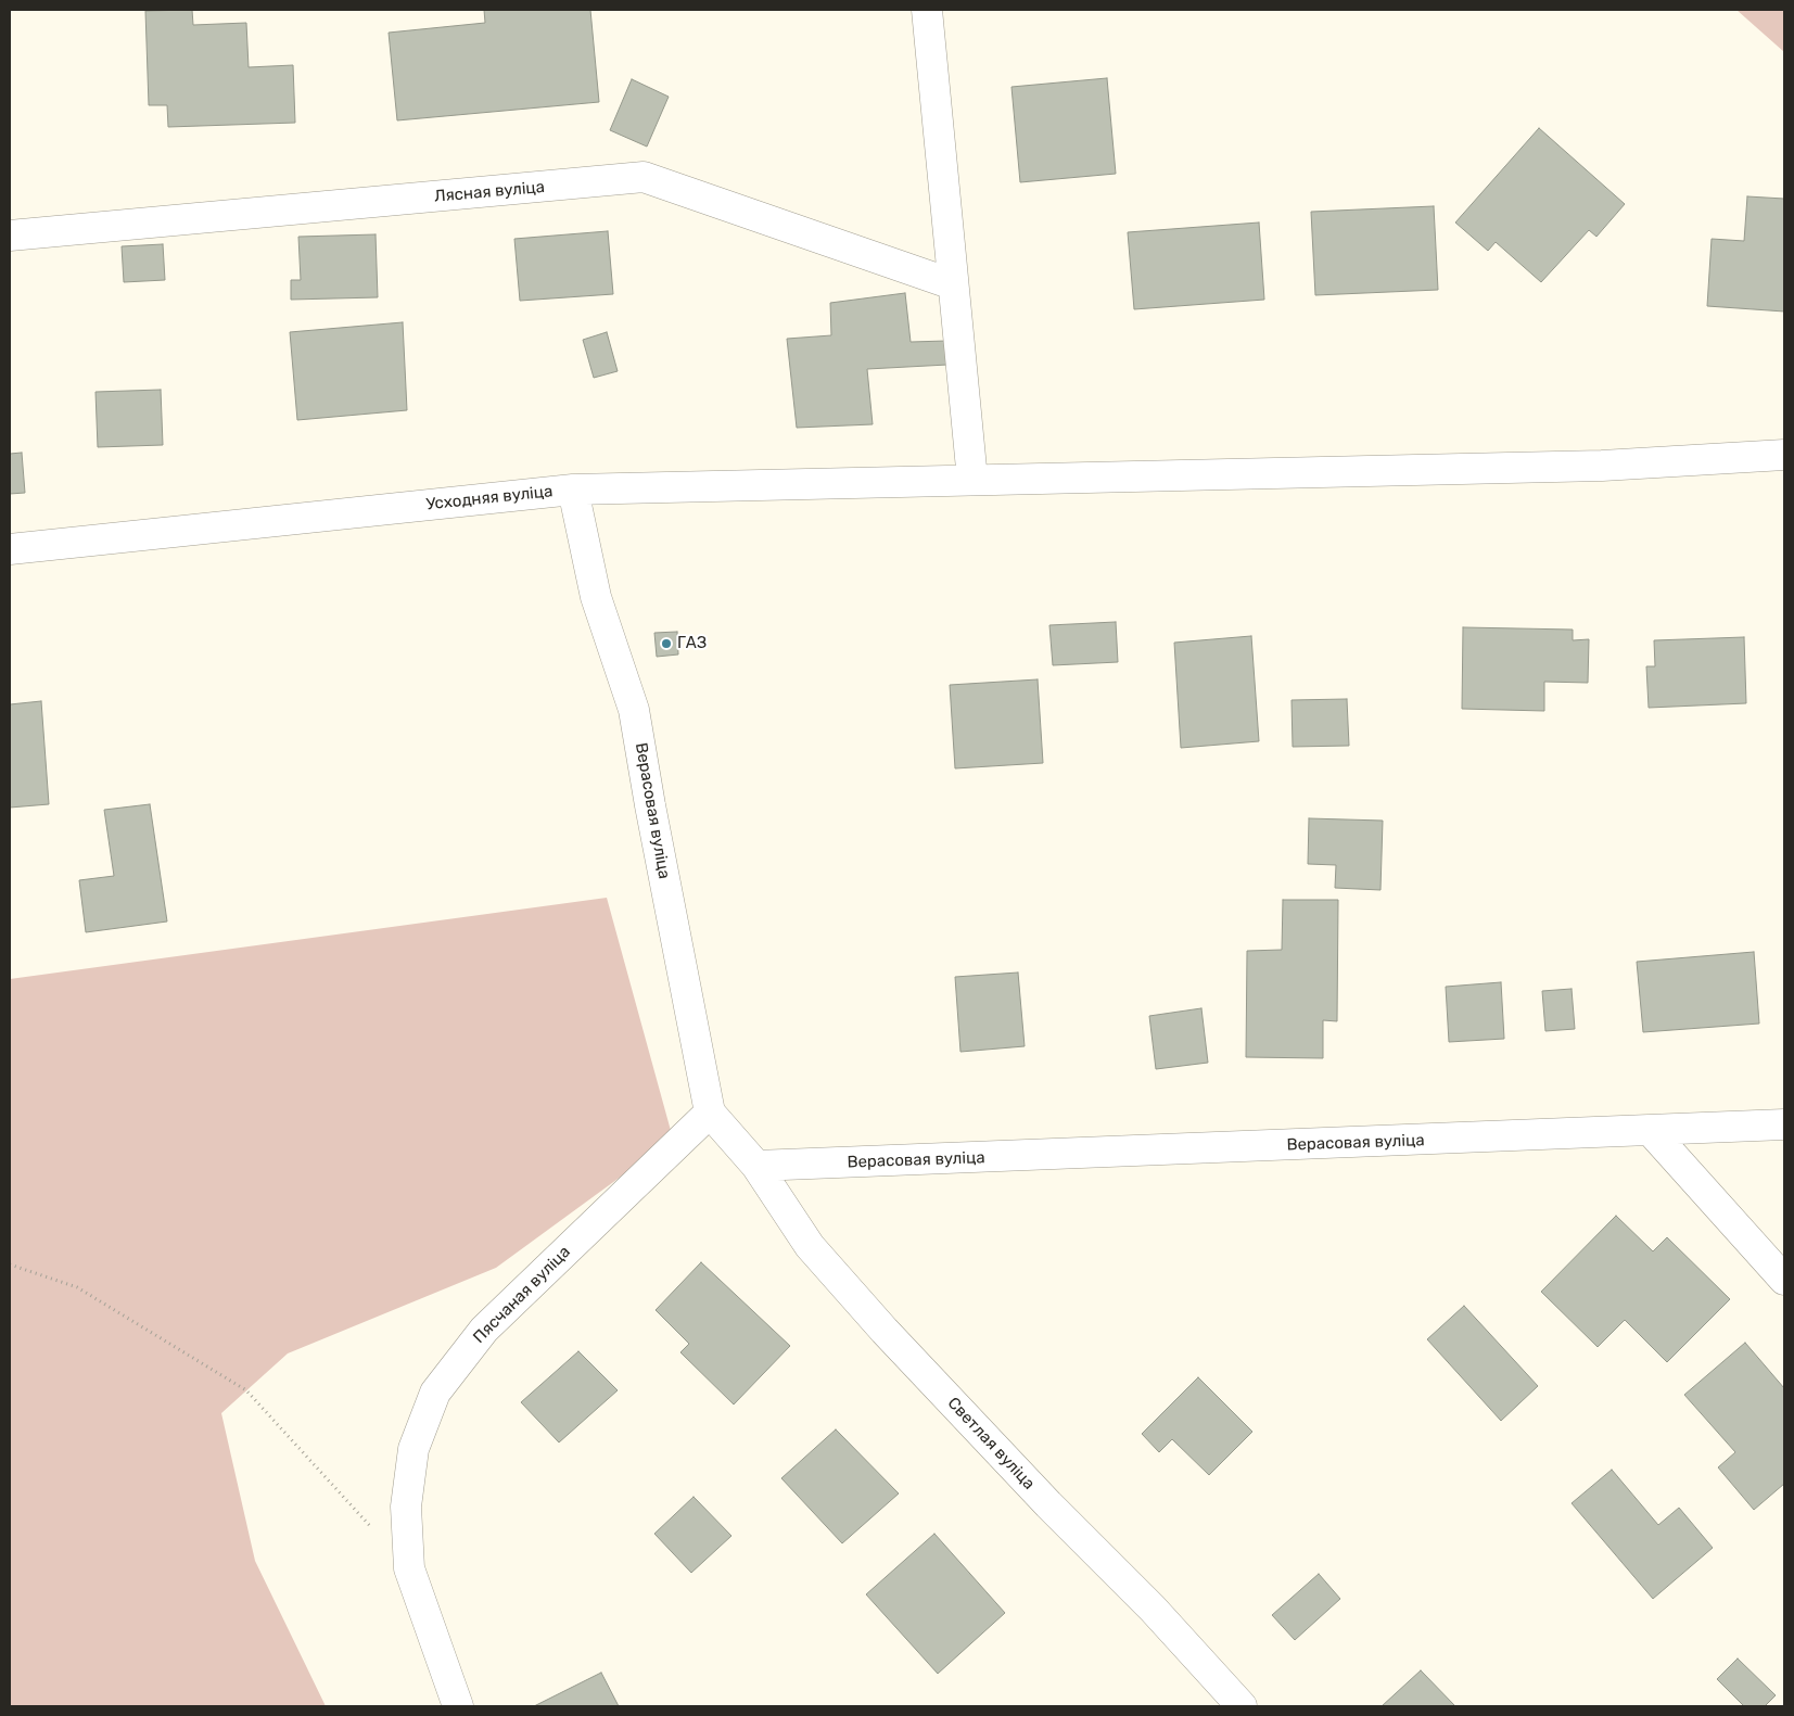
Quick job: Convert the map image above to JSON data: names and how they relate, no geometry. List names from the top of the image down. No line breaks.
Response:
{"streets":{"street":["Лясная вуліца","Усходняя вуліца","Верасовая вуліца","Пясчаная вуліца","Светлая вуліца"]},"crossings":[["Усходняя вуліца","Верасовая вуліца"],["Верасовая вуліца","Пясчаная вуліца"],["Верасовая вуліца","Светлая вуліца"]],"places":["ГАЗ"]}
